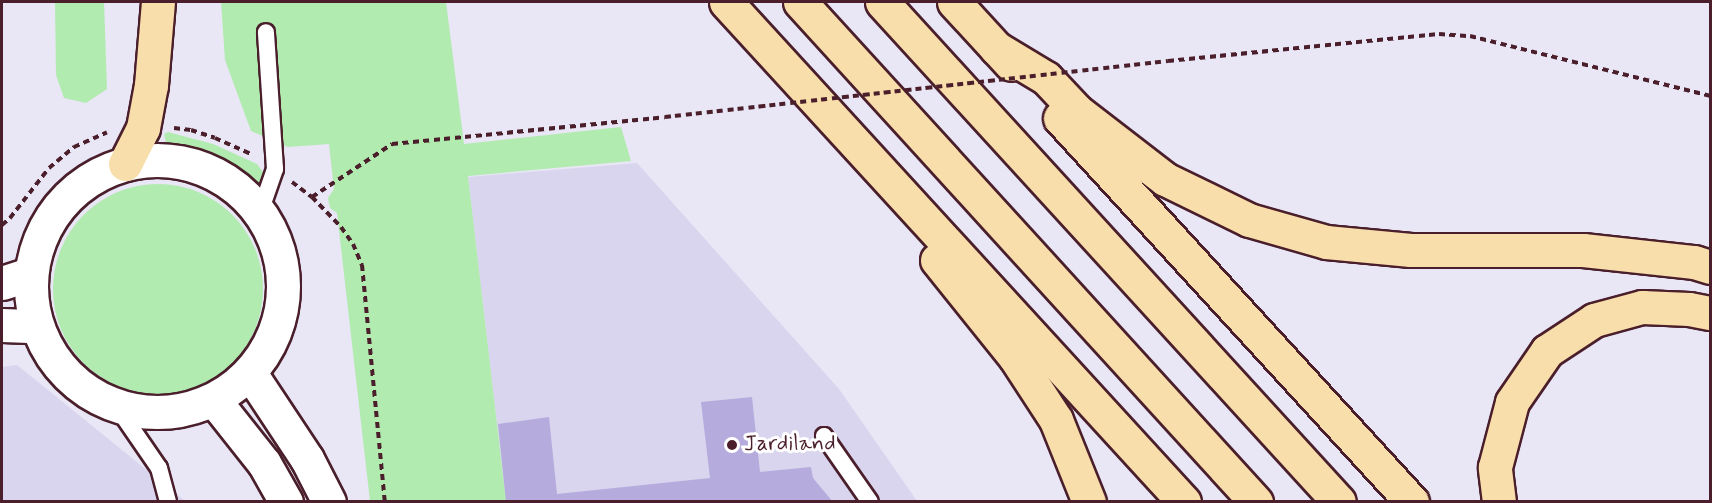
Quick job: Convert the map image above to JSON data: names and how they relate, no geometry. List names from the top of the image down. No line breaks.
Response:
{"places":["Jardiland"]}
